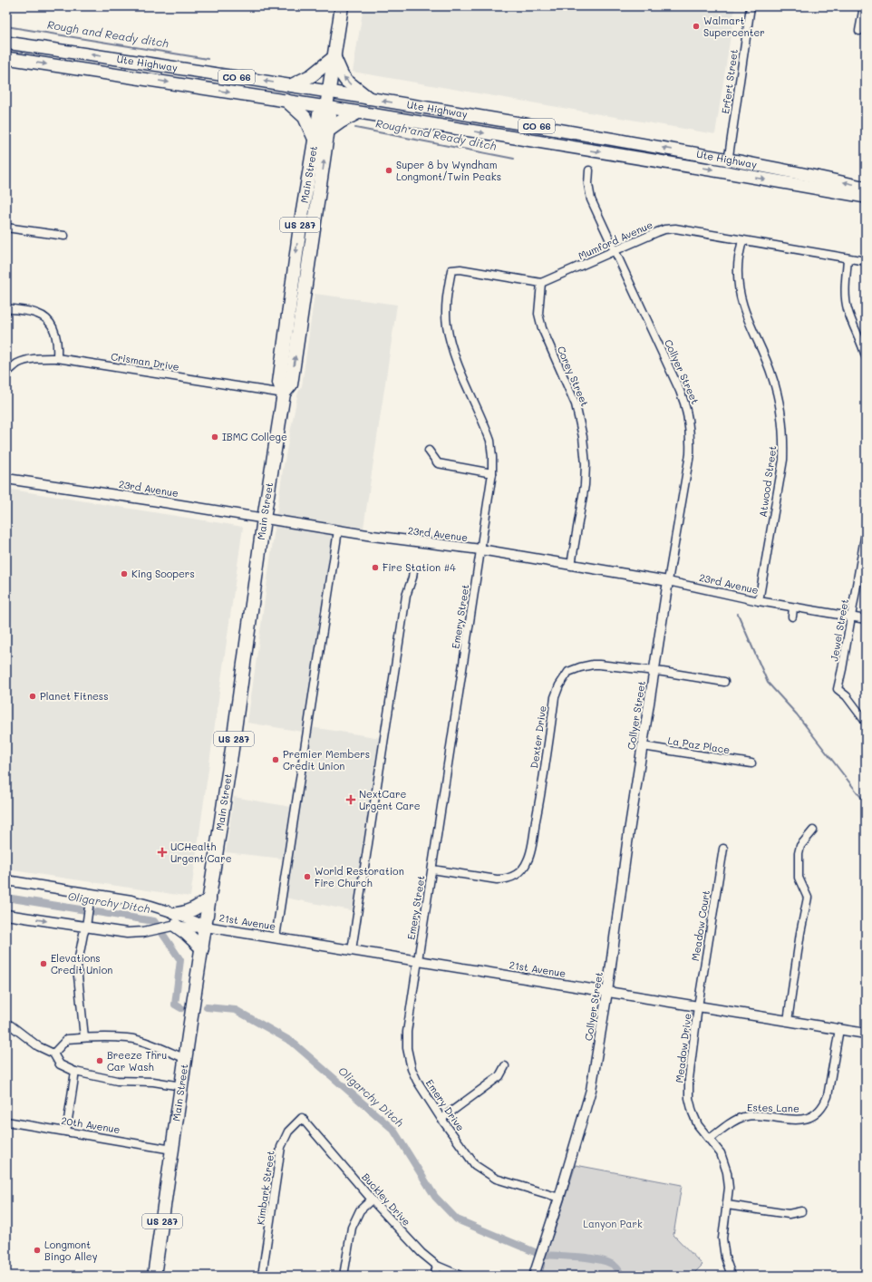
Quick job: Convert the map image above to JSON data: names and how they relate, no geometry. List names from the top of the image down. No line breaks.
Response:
{"streets":{"highway":["Main Street","US 287"],"main road":["Ute Highway","CO 66"],"street":["Erfert Street","Mumford Avenue","Crisman Drive","Collyer Street","Corey Street","Atwood Street","23rd Avenue","Emery Street","Jewel Street","Dexter Drive","La Paz Place","21st Avenue","Meadow Court","Meadow Drive","Emery Drive","Estes Lane","20th Avenue","Kimbark Street","Buckley Drive"]},"crossings":[["Ute Highway","Erfert Street"],["Ute Highway","Main Street"],["Main Street","Crisman Drive"],["Main Street","23rd Avenue"],["Main Street","21st Avenue"],["Main Street","20th Avenue"],["Mumford Avenue","Collyer Street"],["Mumford Avenue","Corey Street"],["Mumford Avenue","Atwood Street"],["Mumford Avenue","Emery Street"],["Collyer Street","23rd Avenue"],["Collyer Street","Dexter Drive"],["Collyer Street","La Paz Place"],["Collyer Street","21st Avenue"],["Collyer Street","Emery Drive"],["Corey Street","23rd Avenue"],["Corey Street","Emery Street"],["Atwood Street","23rd Avenue"],["23rd Avenue","Emery Street"],["23rd Avenue","Jewel Street"],["Emery Street","Dexter Drive"],["Emery Street","21st Avenue"],["Emery Street","Emery Drive"],["21st Avenue","Meadow Court"],["21st Avenue","Meadow Drive"],["21st Avenue","Emery Drive"],["21st Avenue","Estes Lane"],["Meadow Court","Meadow Drive"],["Meadow Drive","Estes Lane"],["Kimbark Street","Buckley Drive"]],"water":["Rough and Ready ditch","Oligarchy Ditch"],"parks":["Lanyon Park"],"places":{"other":["Walmart Supercenter","Super 8 by Wyndham Longmont/Twin Peaks","IBMC College","Fire Station #4","King Soopers","Planet Fitness","Premier Members Credit Union","World Restoration Fire Church","Elevations Credit Union","Breeze Thru Car Wash","Longmont Bingo Alley"],"health":["NextCare Urgent Care","UCHealth Urgent Care"]}}
